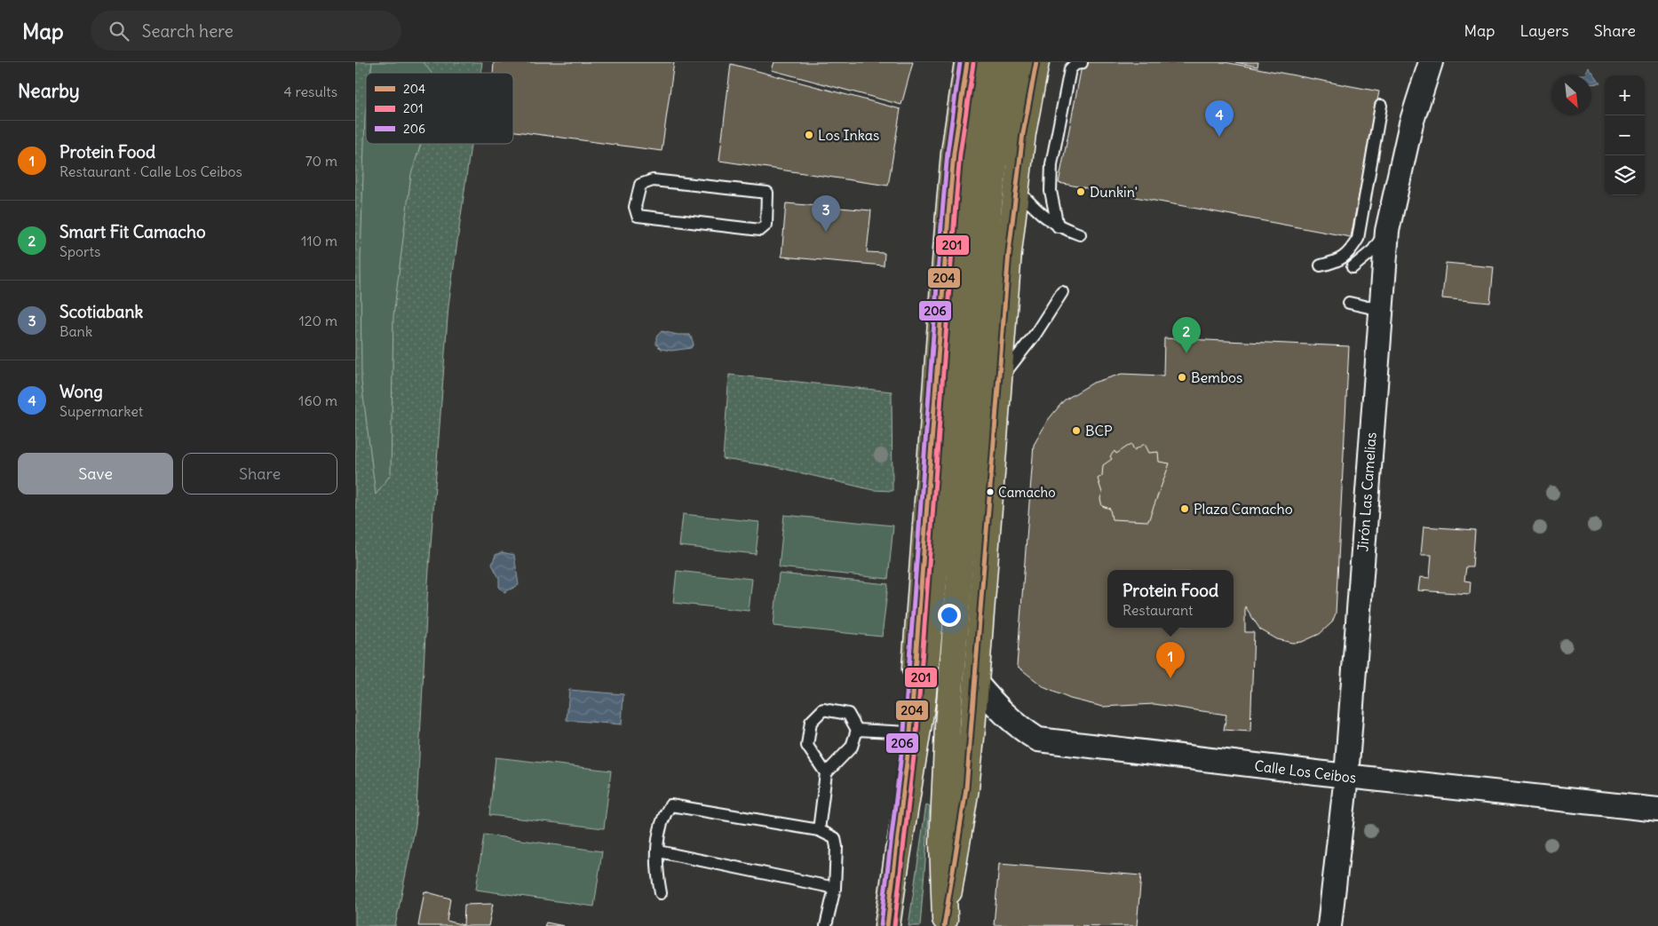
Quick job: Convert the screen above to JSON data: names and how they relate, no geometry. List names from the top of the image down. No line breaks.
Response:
{"streets":{"street":["Jirón Las Camelias","Calle Los Ceibos"]},"crossings":[["Jirón Las Camelias","Calle Los Ceibos"]],"places":["Los Inkas","Dunkin'","Bembos","BCP","Camacho","Plaza Camacho"],"lines":["transit line 204","transit line 206","transit line 201"],"legend":["204","201","206"],"north":"bottom right","page":{"header":"Map","search":"Search here","nav":["Map","Layers","Share"],"heading":["Nearby","4 results"],"map_buttons":["+","−"],"pins":["4","3","2","1"],"list":[{"mark":"1","name":"Protein Food","note":"Restaurant · Calle Los Ceibos","value":"70 m"},{"mark":"2","name":"Smart Fit Camacho","note":"Sports","value":"110 m"},{"mark":"3","name":"Scotiabank","note":"Bank","value":"120 m"},{"mark":"4","name":"Wong","note":"Supermarket","value":"160 m"}],"buttons":["Save","Share"],"popup":["Protein Food","Restaurant"]}}
